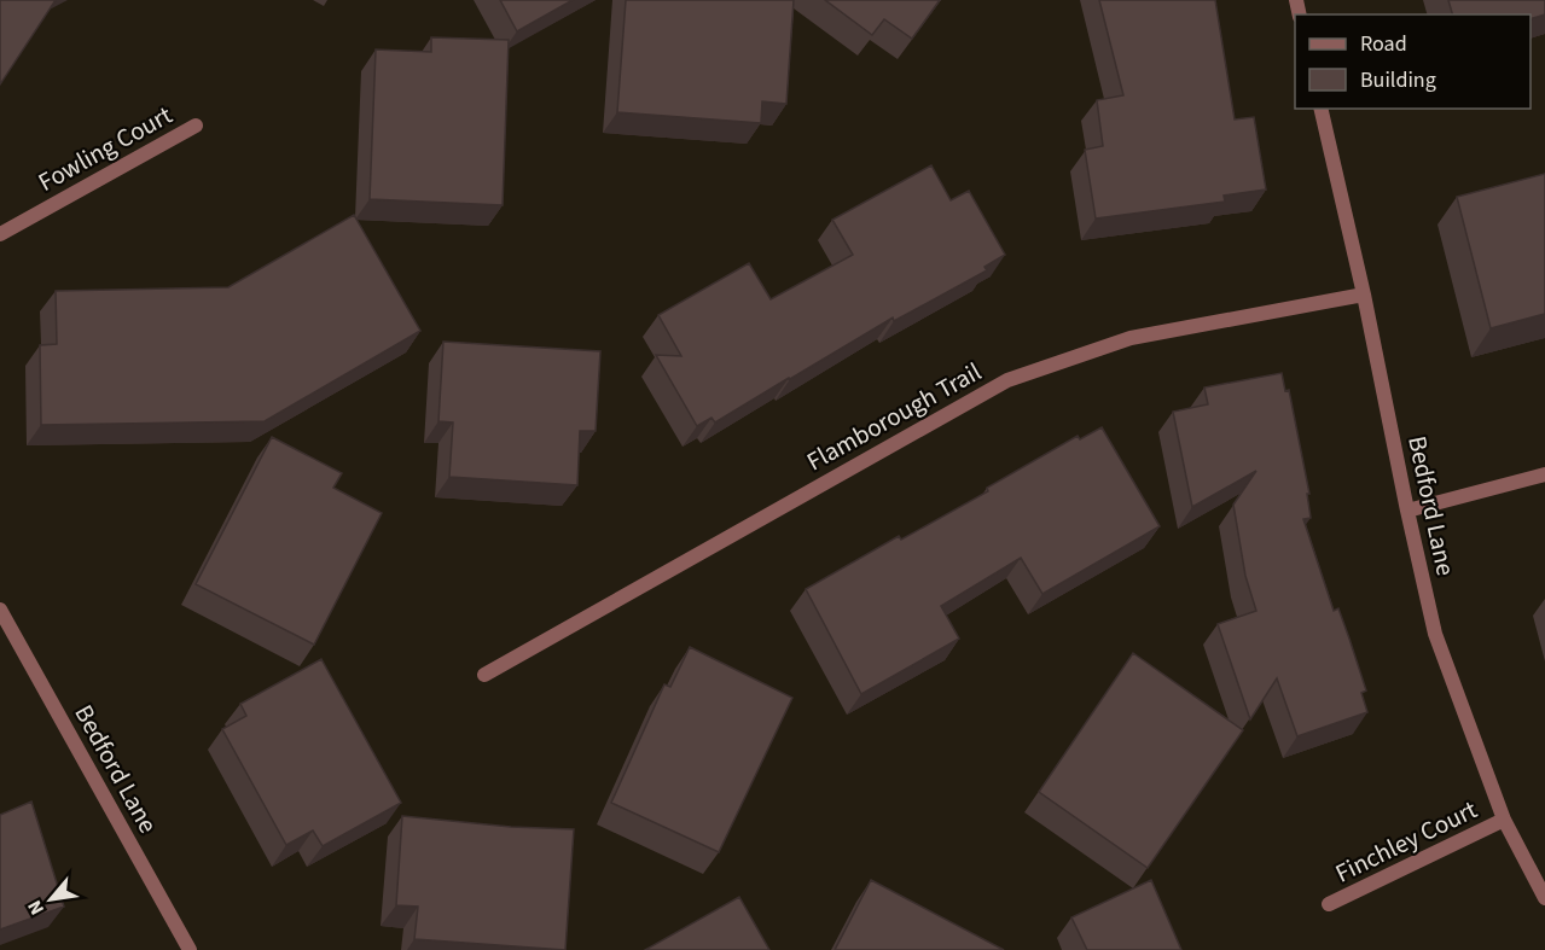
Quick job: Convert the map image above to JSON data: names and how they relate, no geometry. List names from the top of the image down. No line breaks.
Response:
{"streets":{"street":["Fowling Court","Flamborough Trail","Bedford Lane","Finchley Court"]},"crossings":[["Flamborough Trail","Bedford Lane"],["Bedford Lane","Finchley Court"]],"legend":["Road","Building"],"north":"bottom left"}
